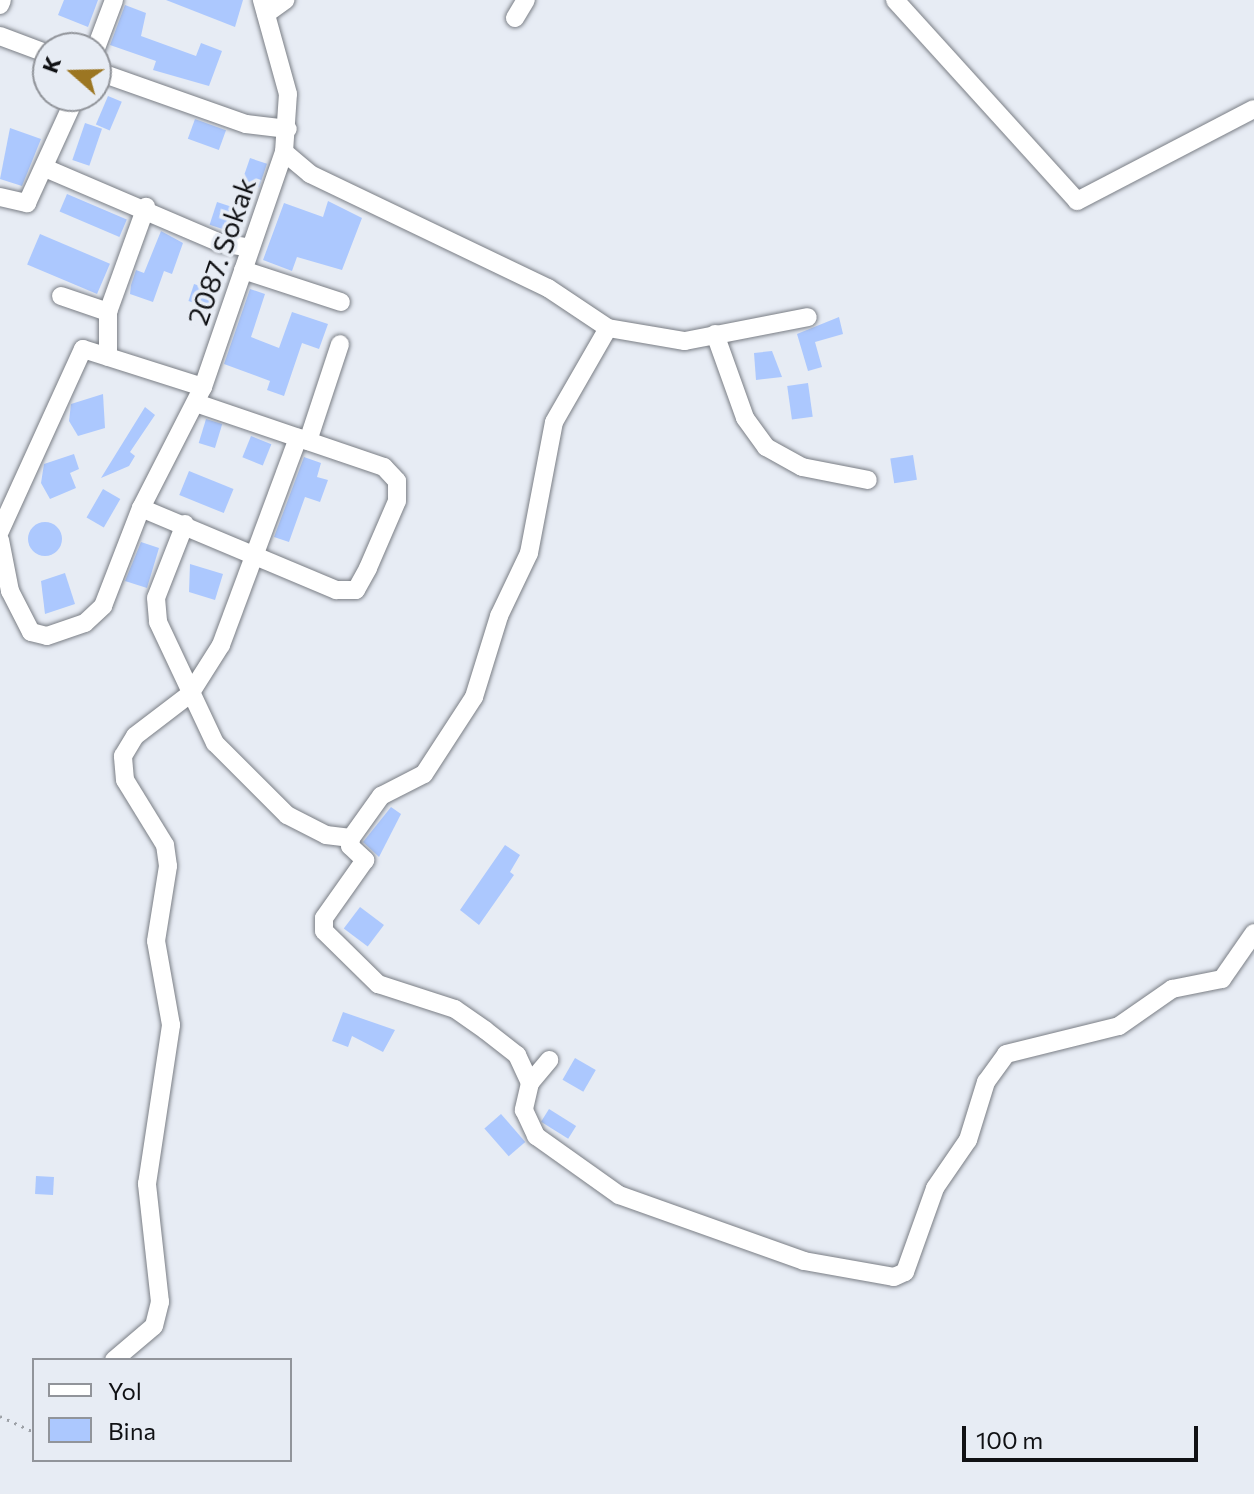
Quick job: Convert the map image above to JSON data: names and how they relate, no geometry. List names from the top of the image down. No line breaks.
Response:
{"streets":{"street":["2087. Sokak"]},"legend":["Yol","Bina"],"scale_bar":"100 m","north":"left"}
